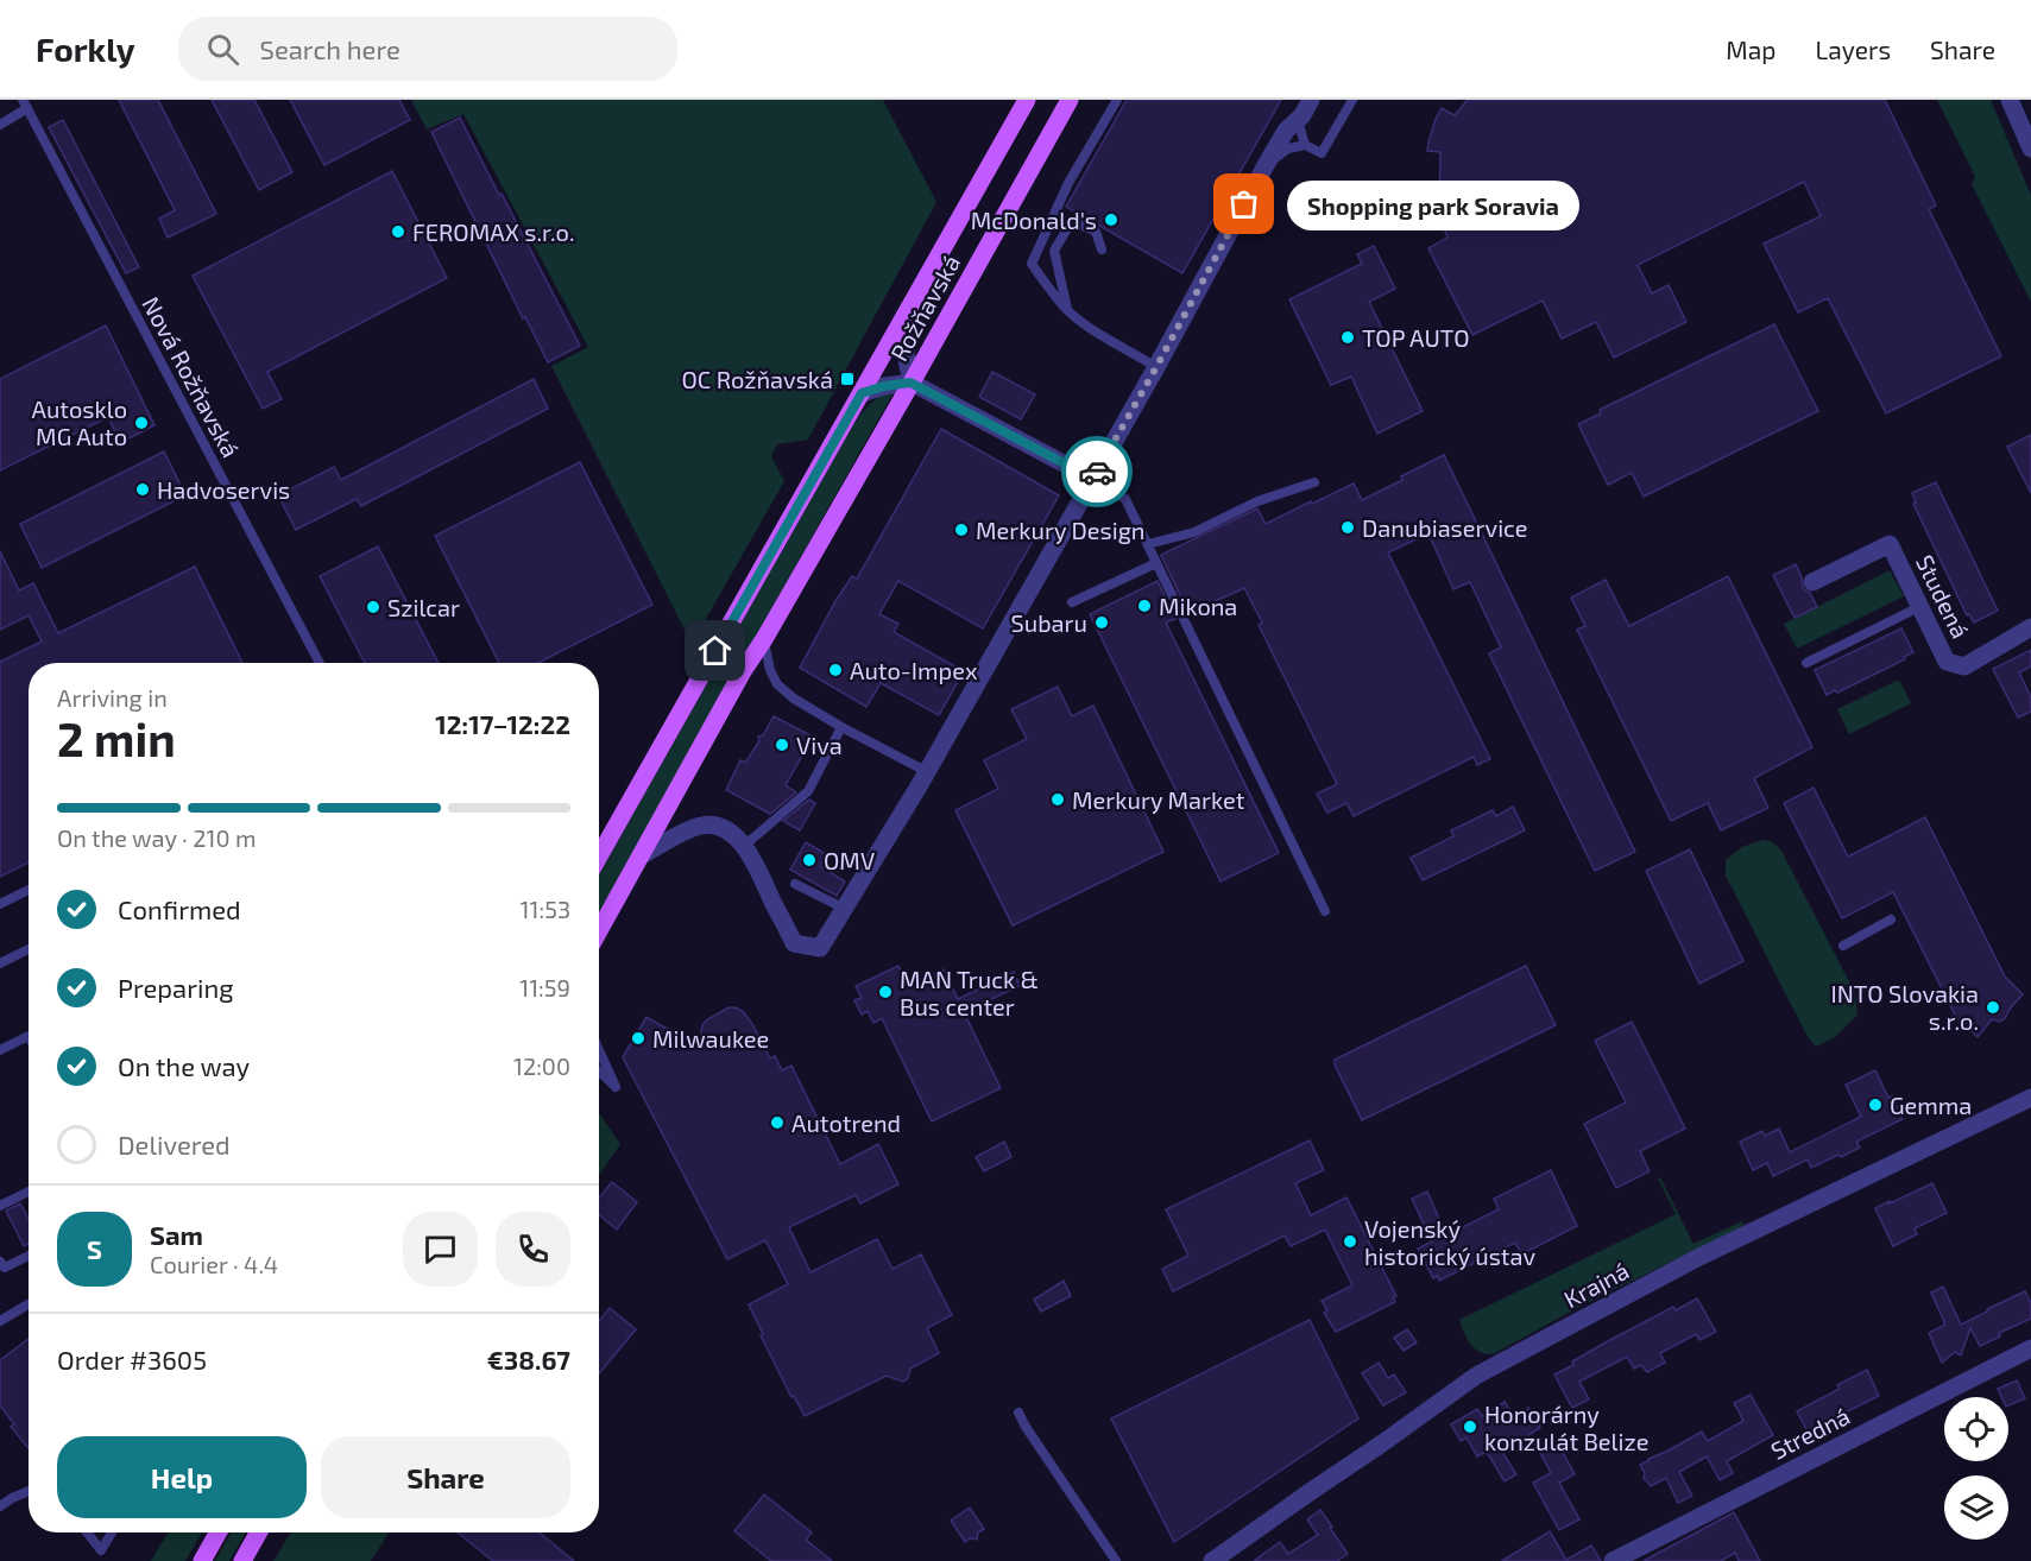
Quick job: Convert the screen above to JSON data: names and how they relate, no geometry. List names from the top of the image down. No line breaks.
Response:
{"streets":{"main road":["Rožňavská"],"street":["Studená","Krajná","Stredná"],"lane":["Nová Rožňavská"]},"places":{"other":["Shopping park Soravia","McDonald's","FEROMAX s.r.o.","TOP AUTO","Autosklo MG Auto","Hadvoservis","Danubiaservice","Merkury Design","Mikona","Szilcar","Subaru","Auto-Impex","Viva","Merkury Market","OMV","MAN Truck & Bus center","INTO Slovakia s.r.o.","Milwaukee","Gemma","Autotrend","Vojenský historický ústav","Honorárny konzulát Belize"],"transit":["OC Rožňavská"]},"page":{"header":"Forkly","search":"Search here","nav":["Map","Layers","Share"],"bubble":"Shopping park Soravia","heading":["2 min","Arriving in","12:17–12:22"],"panel":["Sam","Courier · 4.4","Order #3605","€38.67"],"bar":"On the way · 210 m","list":[["Confirmed","11:53"],["Preparing","11:59"],["On the way","12:00"],"Delivered"],"round":"S","buttons":["Help","Share"]}}
